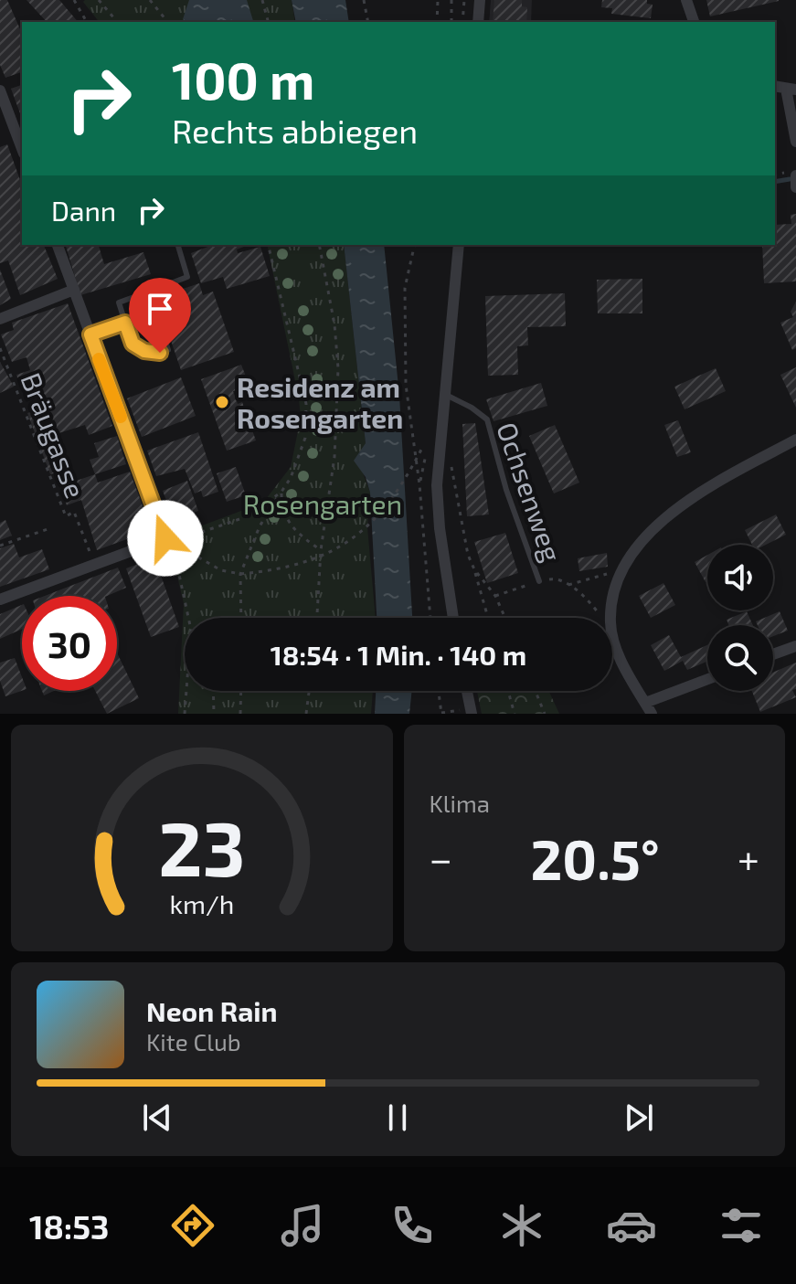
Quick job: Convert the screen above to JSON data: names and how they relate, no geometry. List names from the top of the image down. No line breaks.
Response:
{"streets":{"lane":["Ochsenweg"],"path":["Bräugasse"]},"parks":["Rosengarten"],"places":["Residenz am Rosengarten"],"page":{"turn":["100 m","Rechts abbiegen"],"then":"Dann","limit":"30","trip":"18:54 · 1 Min. · 140 m","tile":"Klima","heat":["−","20.5°","+"],"song":["Neon Rain","Kite Club"],"tabs":"18:53","gauge":["23","km/h"]}}
